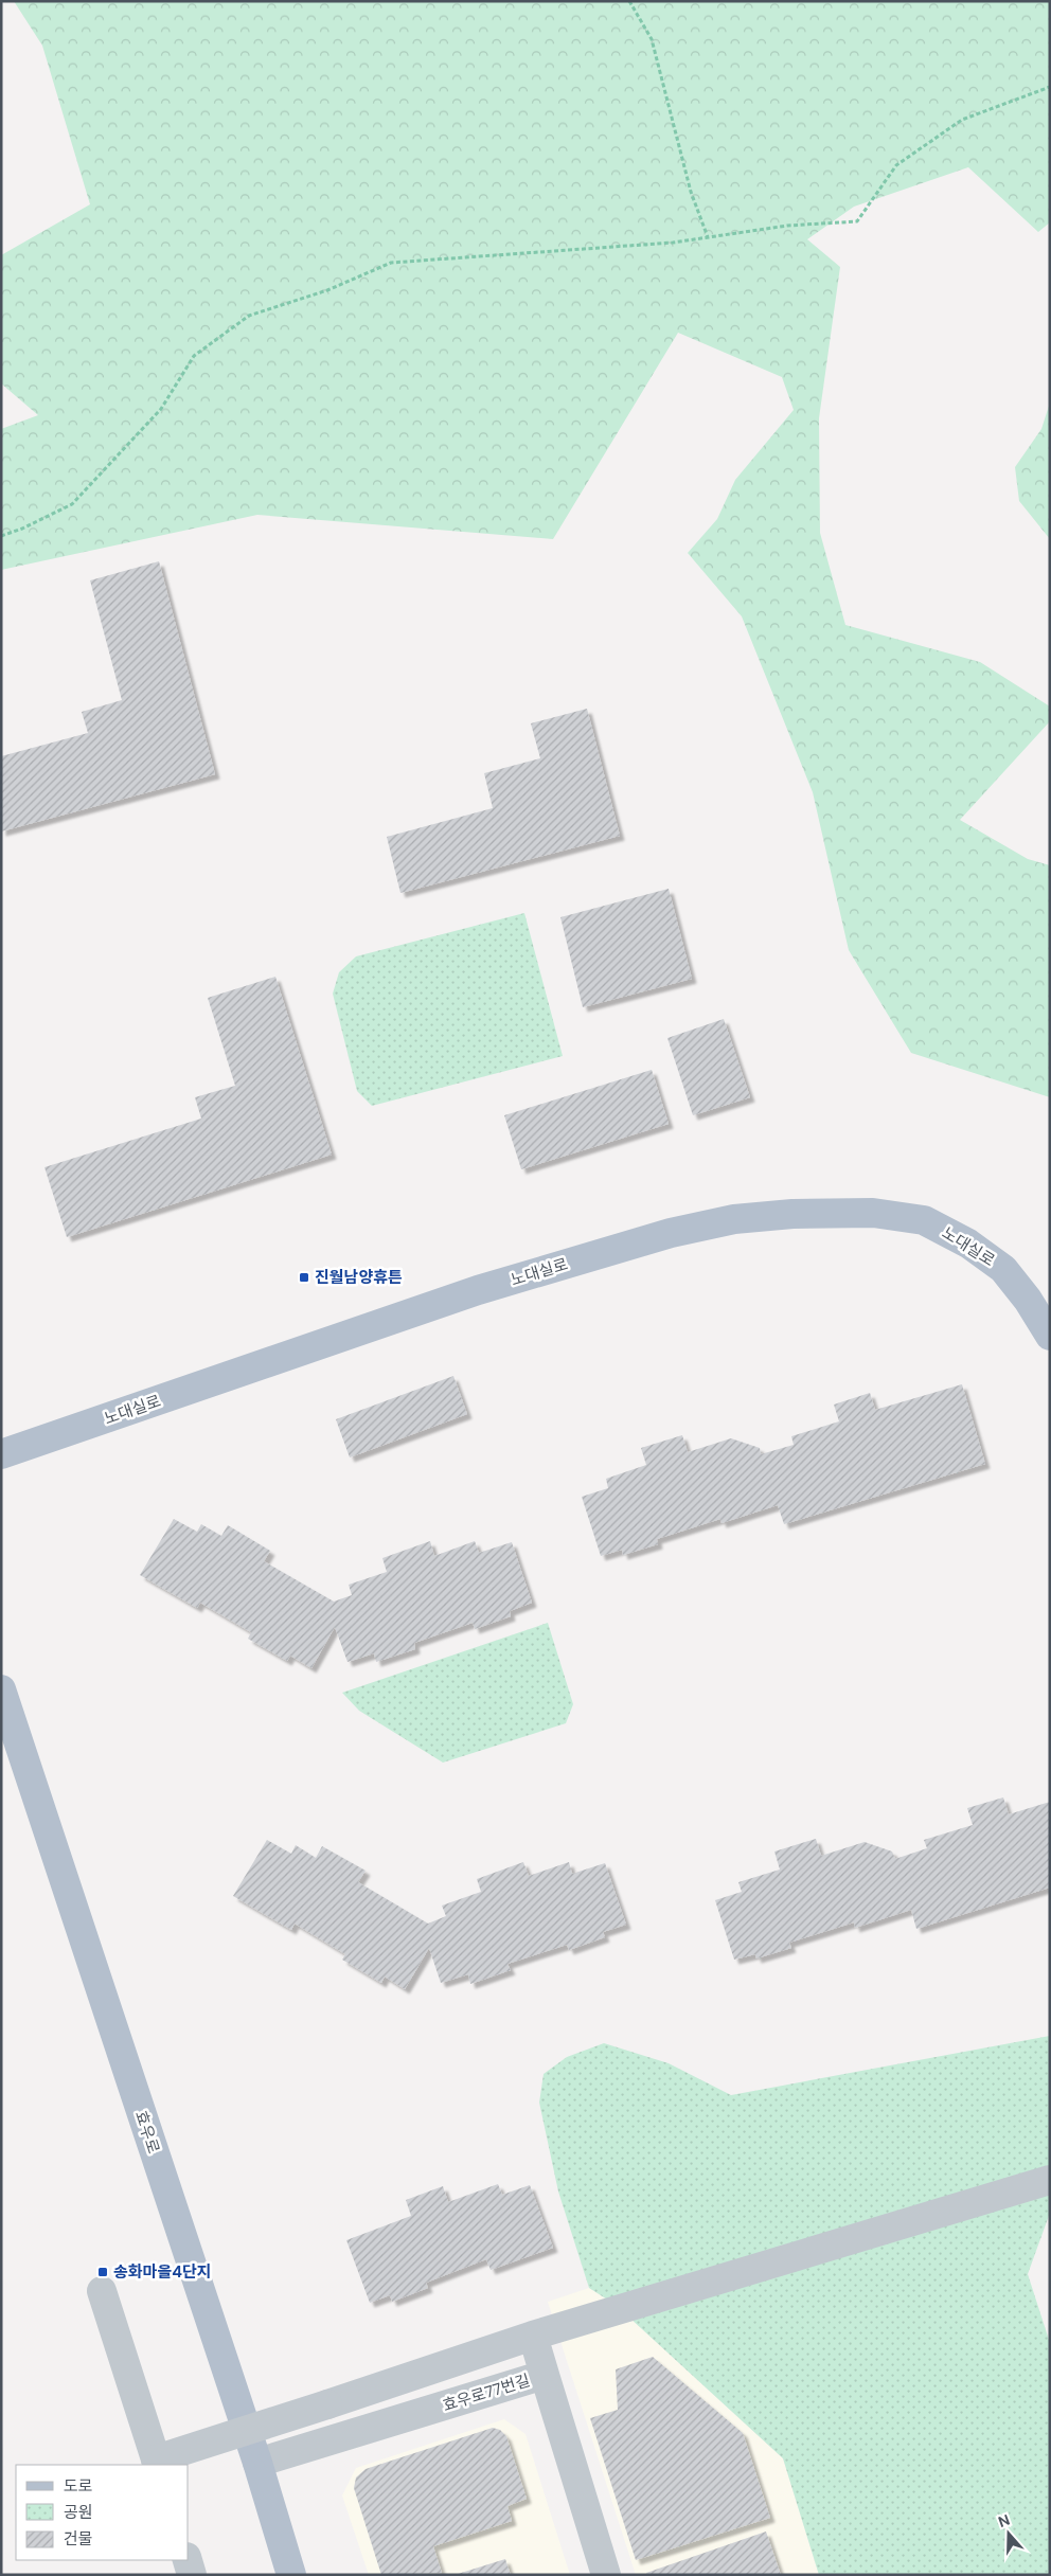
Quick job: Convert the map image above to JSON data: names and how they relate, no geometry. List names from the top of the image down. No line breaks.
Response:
{"streets":{"main road":["노대실로","효우로"],"street":["효우로77번길"]},"crossings":[["효우로","효우로77번길"]],"places":{"transit":["진월남양휴튼","송화마을4단지"]},"legend":["도로","공원","건물"],"north":"top"}
